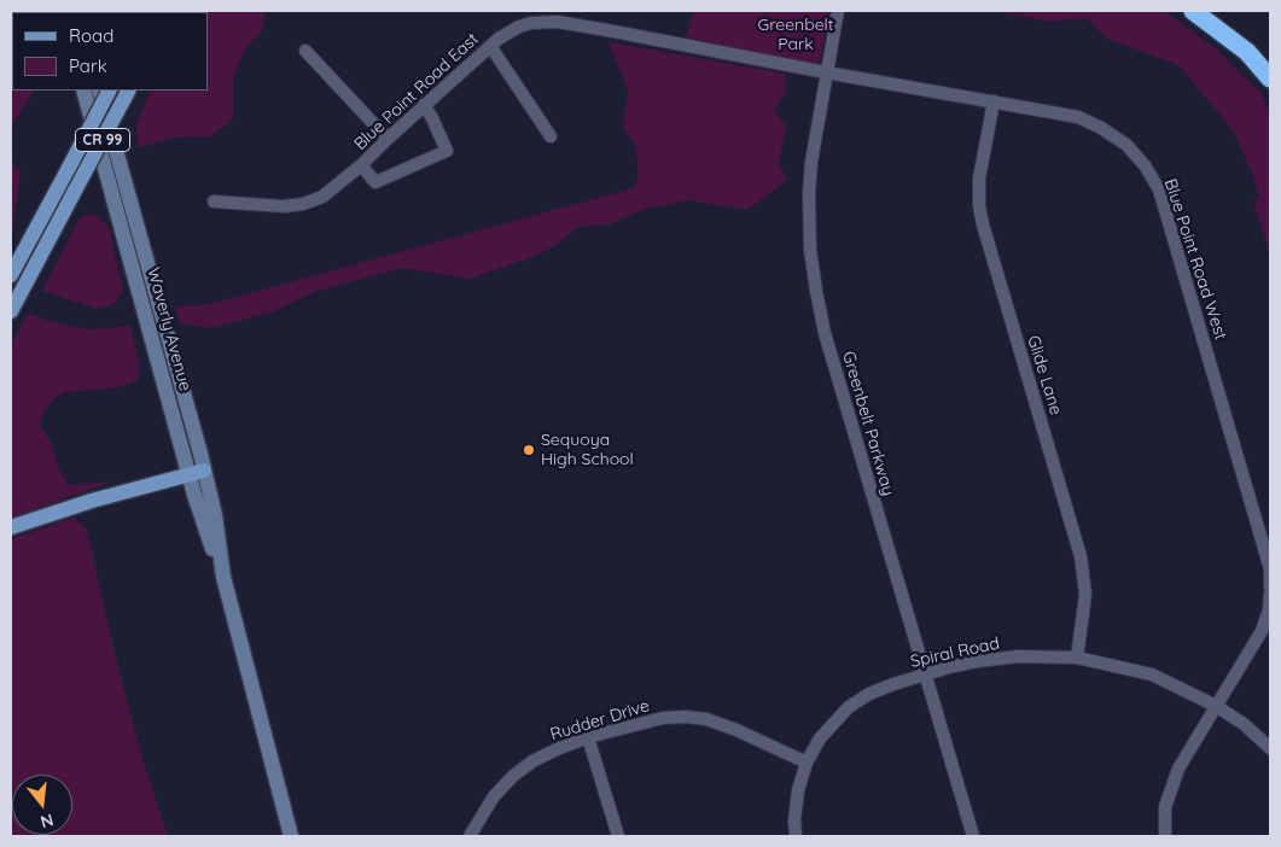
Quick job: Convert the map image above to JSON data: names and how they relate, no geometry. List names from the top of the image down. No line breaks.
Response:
{"streets":{"main road":["CR 99","Waverly Avenue"],"street":["Blue Point Road East","Blue Point Road West","Glide Lane","Greenbelt Parkway","Spiral Road","Rudder Drive"]},"crossings":[["Blue Point Road East","Blue Point Road West"],["Blue Point Road East","Greenbelt Parkway"],["Blue Point Road West","Glide Lane"],["Blue Point Road West","Greenbelt Parkway"],["Glide Lane","Spiral Road"],["Greenbelt Parkway","Spiral Road"],["Spiral Road","Rudder Drive"]],"parks":["Greenbelt Park"],"places":["Sequoya High School"],"legend":["Road","Park"],"north":"bottom"}
